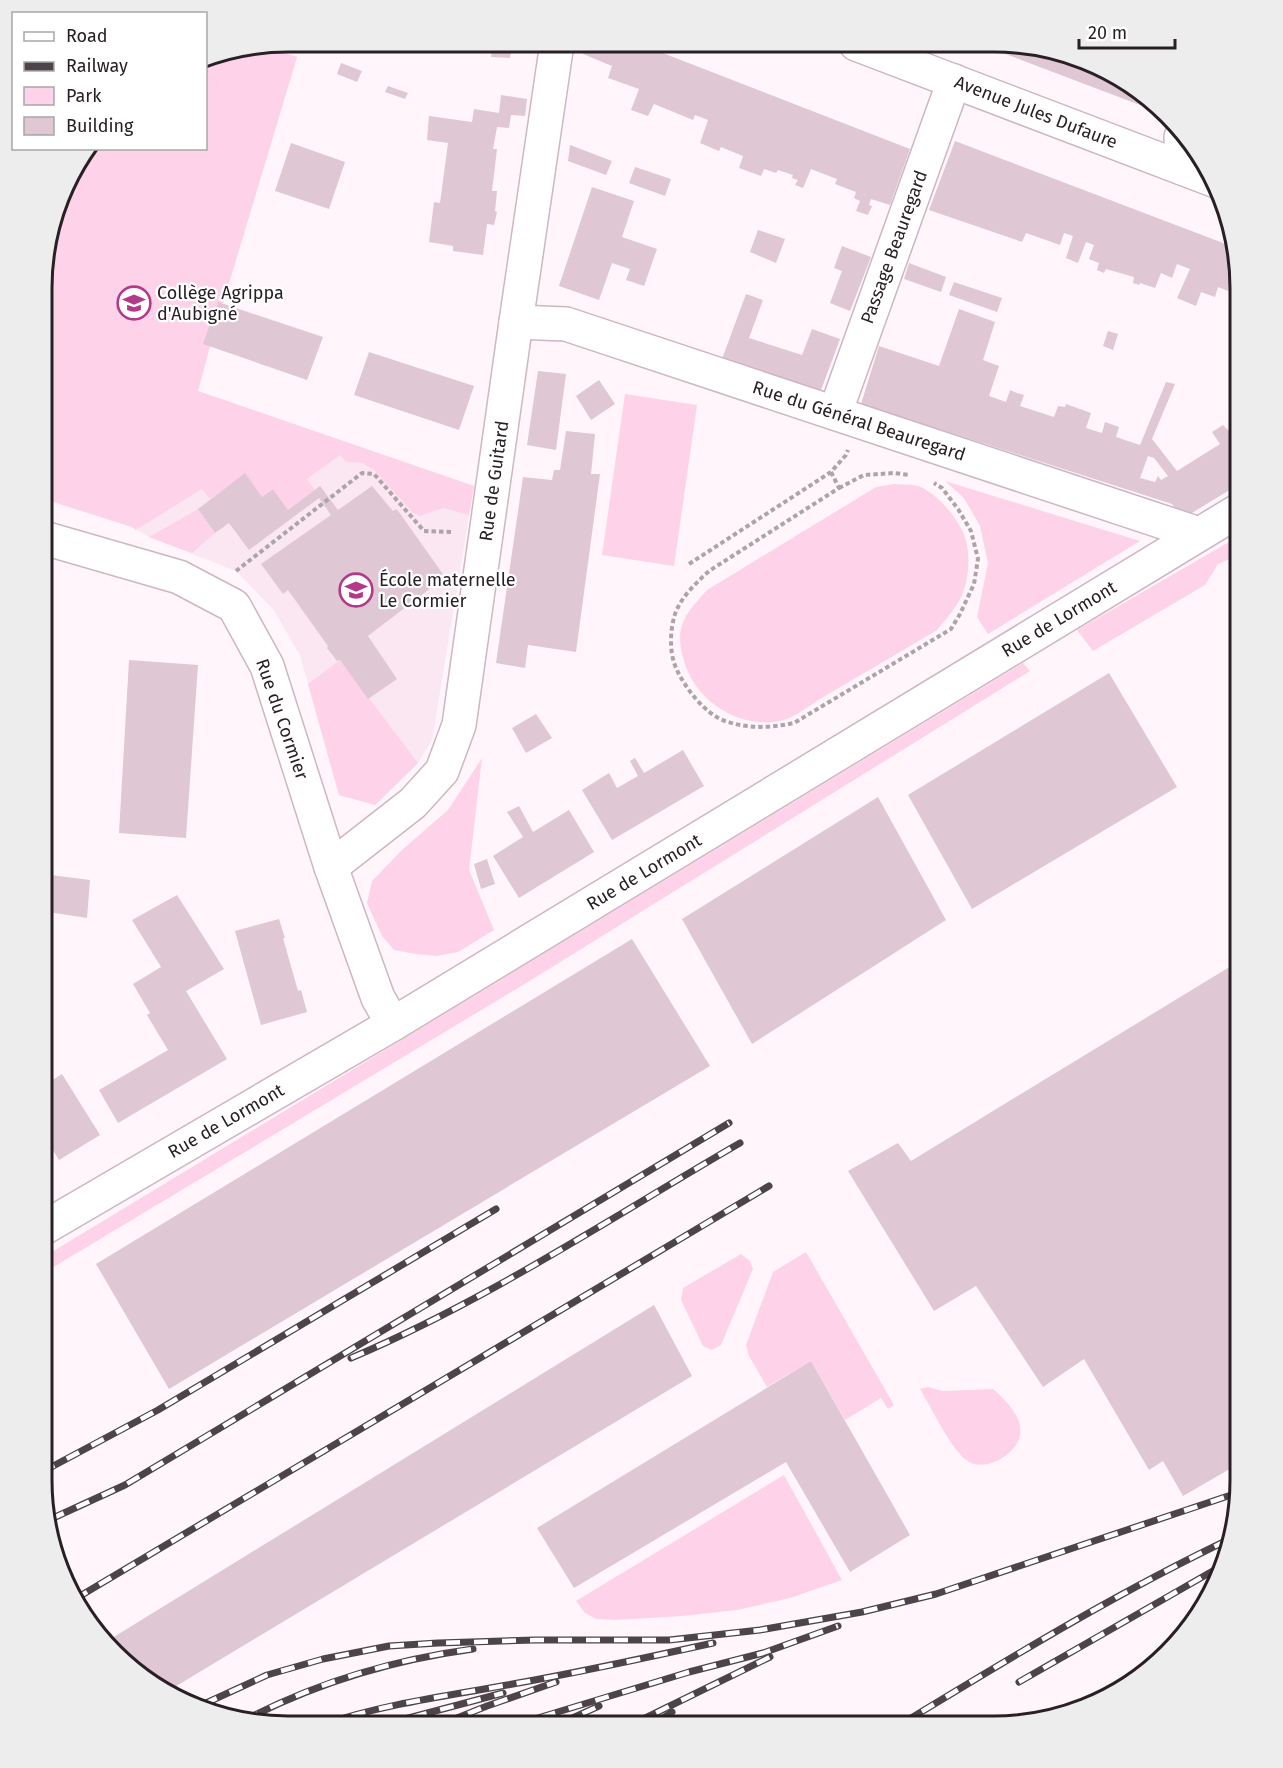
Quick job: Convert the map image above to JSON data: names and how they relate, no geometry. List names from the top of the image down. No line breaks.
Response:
{"streets":{"street":["Avenue Jules Dufaure","Passage Beauregard","Rue du Général Beauregard","Rue de Guitard","Rue de Lormont","Rue du Cormier"]},"crossings":[["Avenue Jules Dufaure","Passage Beauregard"],["Passage Beauregard","Rue du Général Beauregard"],["Rue du Général Beauregard","Rue de Guitard"],["Rue du Général Beauregard","Rue de Lormont"],["Rue de Guitard","Rue du Cormier"],["Rue de Lormont","Rue du Cormier"]],"places":{"school or university":["Collège Agrippa d'Aubigné","École maternelle Le Cormier"]},"legend":["Road","Railway","Park","Building"],"scale_bar":"20 m"}
